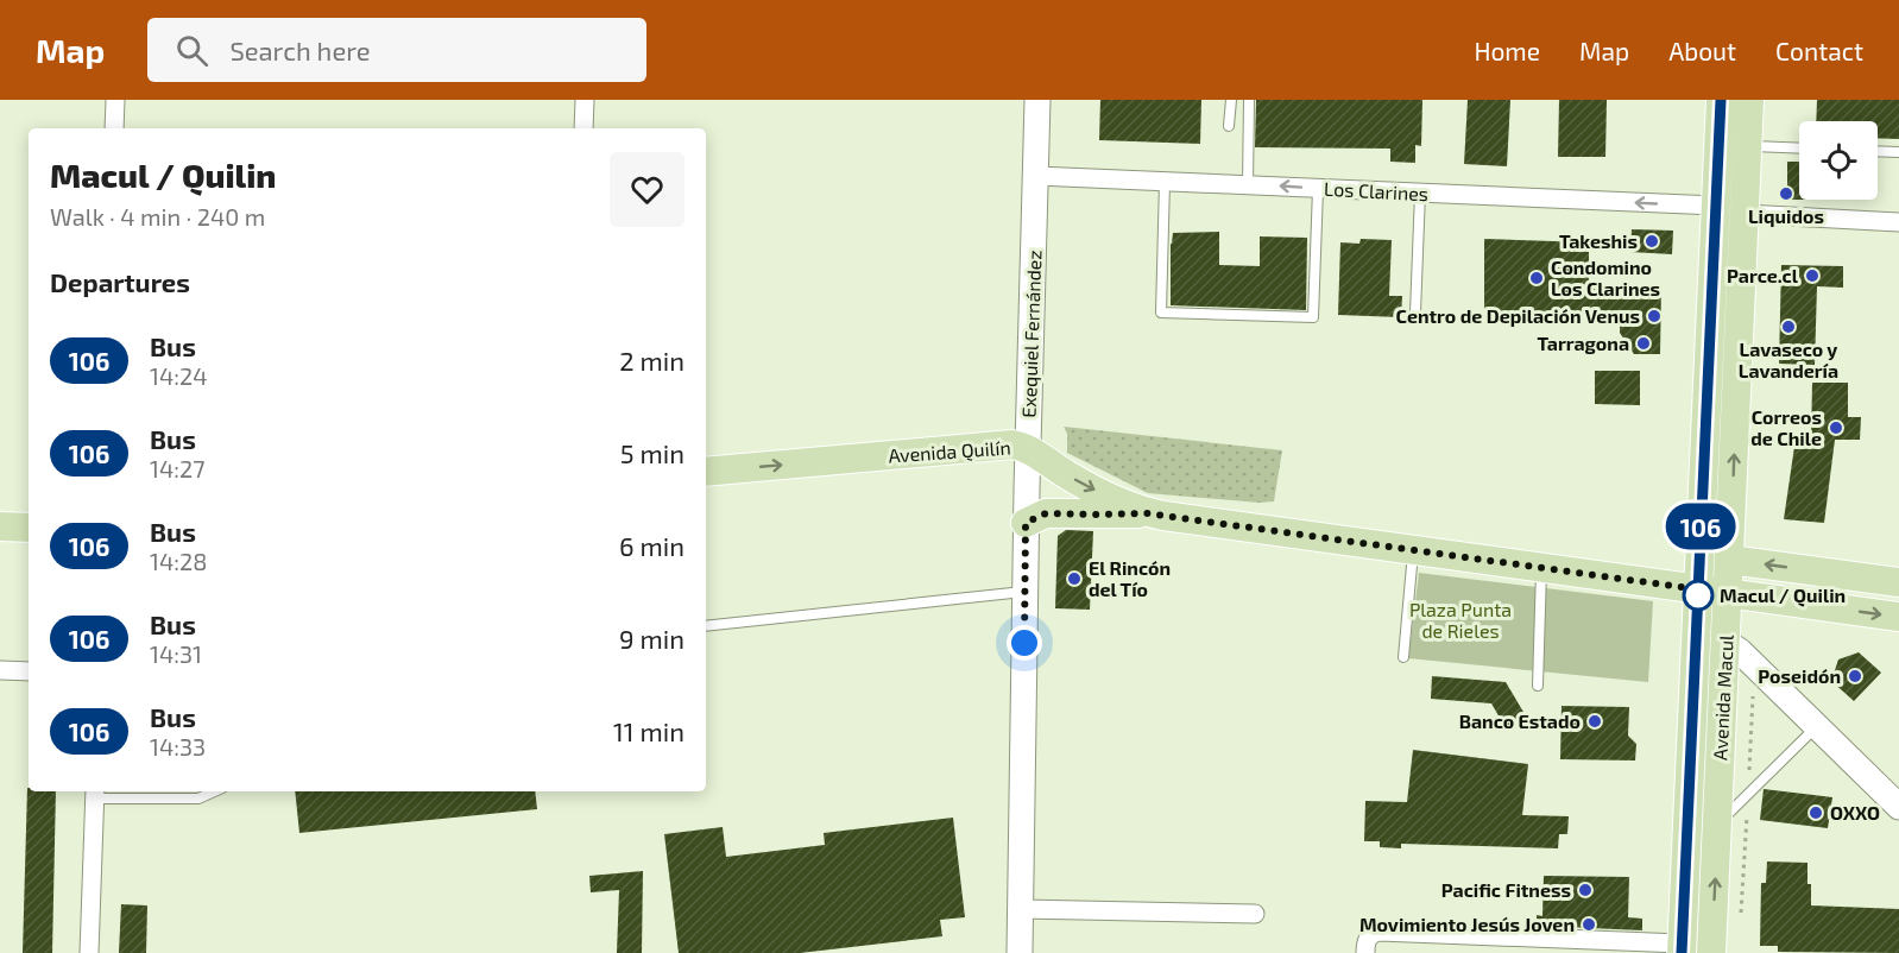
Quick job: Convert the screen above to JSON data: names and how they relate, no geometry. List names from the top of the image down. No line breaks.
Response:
{"streets":{"main road":["Avenida Quilín","Avenida Macul"],"street":["Los Clarines","Exequiel Fernández"]},"crossings":[["Los Clarines","Exequiel Fernández"],["Los Clarines","Avenida Macul"],["Exequiel Fernández","Avenida Quilín"],["Avenida Quilín","Avenida Macul"]],"one_way":["Los Clarines"],"parks":["Plaza Punta de Rieles"],"places":["Liquidos","Takeshis","Parce.cl","Condomino Los Clarines","Centro de Depilación Venus","Lavaseco y Lavandería","Tarragona","Correos de Chile","El Rincón del Tío","Macul / Quilin","Poseidón","Banco Estado","OXXO","Pacific Fitness","Movimiento Jesús Joven"],"lines":["bus line 106"],"page":{"header":"Map","search":"Search here","nav":["Home","Map","About","Contact"],"on_map":"106","heading":[["Macul / Quilin","Walk · 4 min · 240 m"],"Departures"],"list":[{"mark":"106","name":"Bus","note":"14:24","value":"2 min"},{"mark":"106","name":"Bus","note":"14:27","value":"5 min"},{"mark":"106","name":"Bus","note":"14:28","value":"6 min"},{"mark":"106","name":"Bus","note":"14:31","value":"9 min"},{"mark":"106","name":"Bus","note":"14:33","value":"11 min"}]}}
